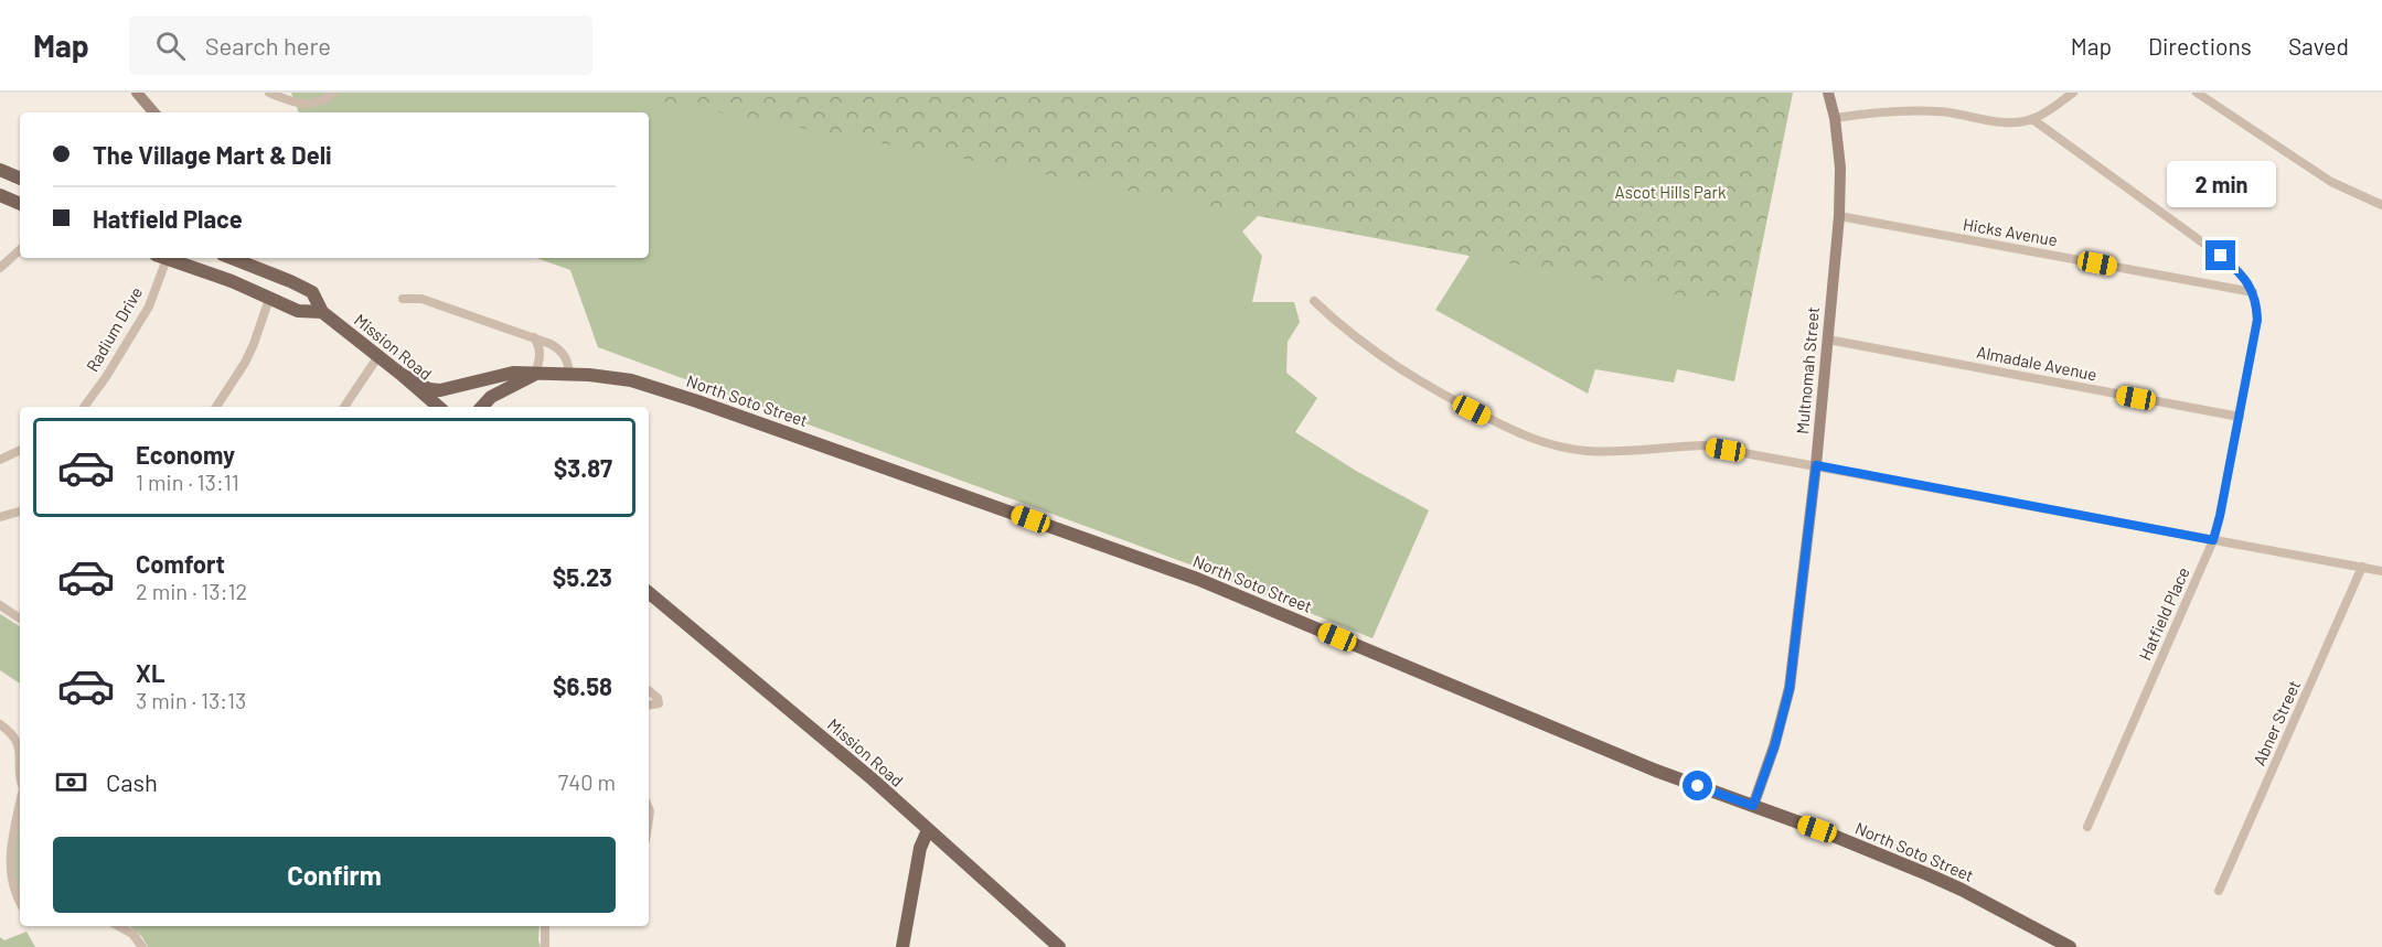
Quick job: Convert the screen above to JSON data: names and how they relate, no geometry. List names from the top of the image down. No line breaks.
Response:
{"streets":{"main road":["Mission Road","North Soto Street"],"street":["Hicks Avenue","Radium Drive","Almadale Avenue","Multnomah Street","Hatfield Place","Abner Street"]},"crossings":[["Hicks Avenue","Multnomah Street"],["Hicks Avenue","Hatfield Place"],["Almadale Avenue","Multnomah Street"],["Almadale Avenue","Hatfield Place"],["Multnomah Street","North Soto Street"]],"parks":["Ascot Hills Park"],"page":{"header":"Map","search":"Search here","nav":["Map","Directions","Saved"],"banner":["The Village Mart & Deli","Hatfield Place"],"bubble":"2 min","list":[{"name":"Economy","note":"1 min · 13:11","value":"$3.87"},{"name":"Comfort","note":"2 min · 13:12","value":"$5.23"},{"name":"XL","note":"3 min · 13:13","value":"$6.58"}],"pay":["Cash","740 m"],"buttons":"Confirm"}}
